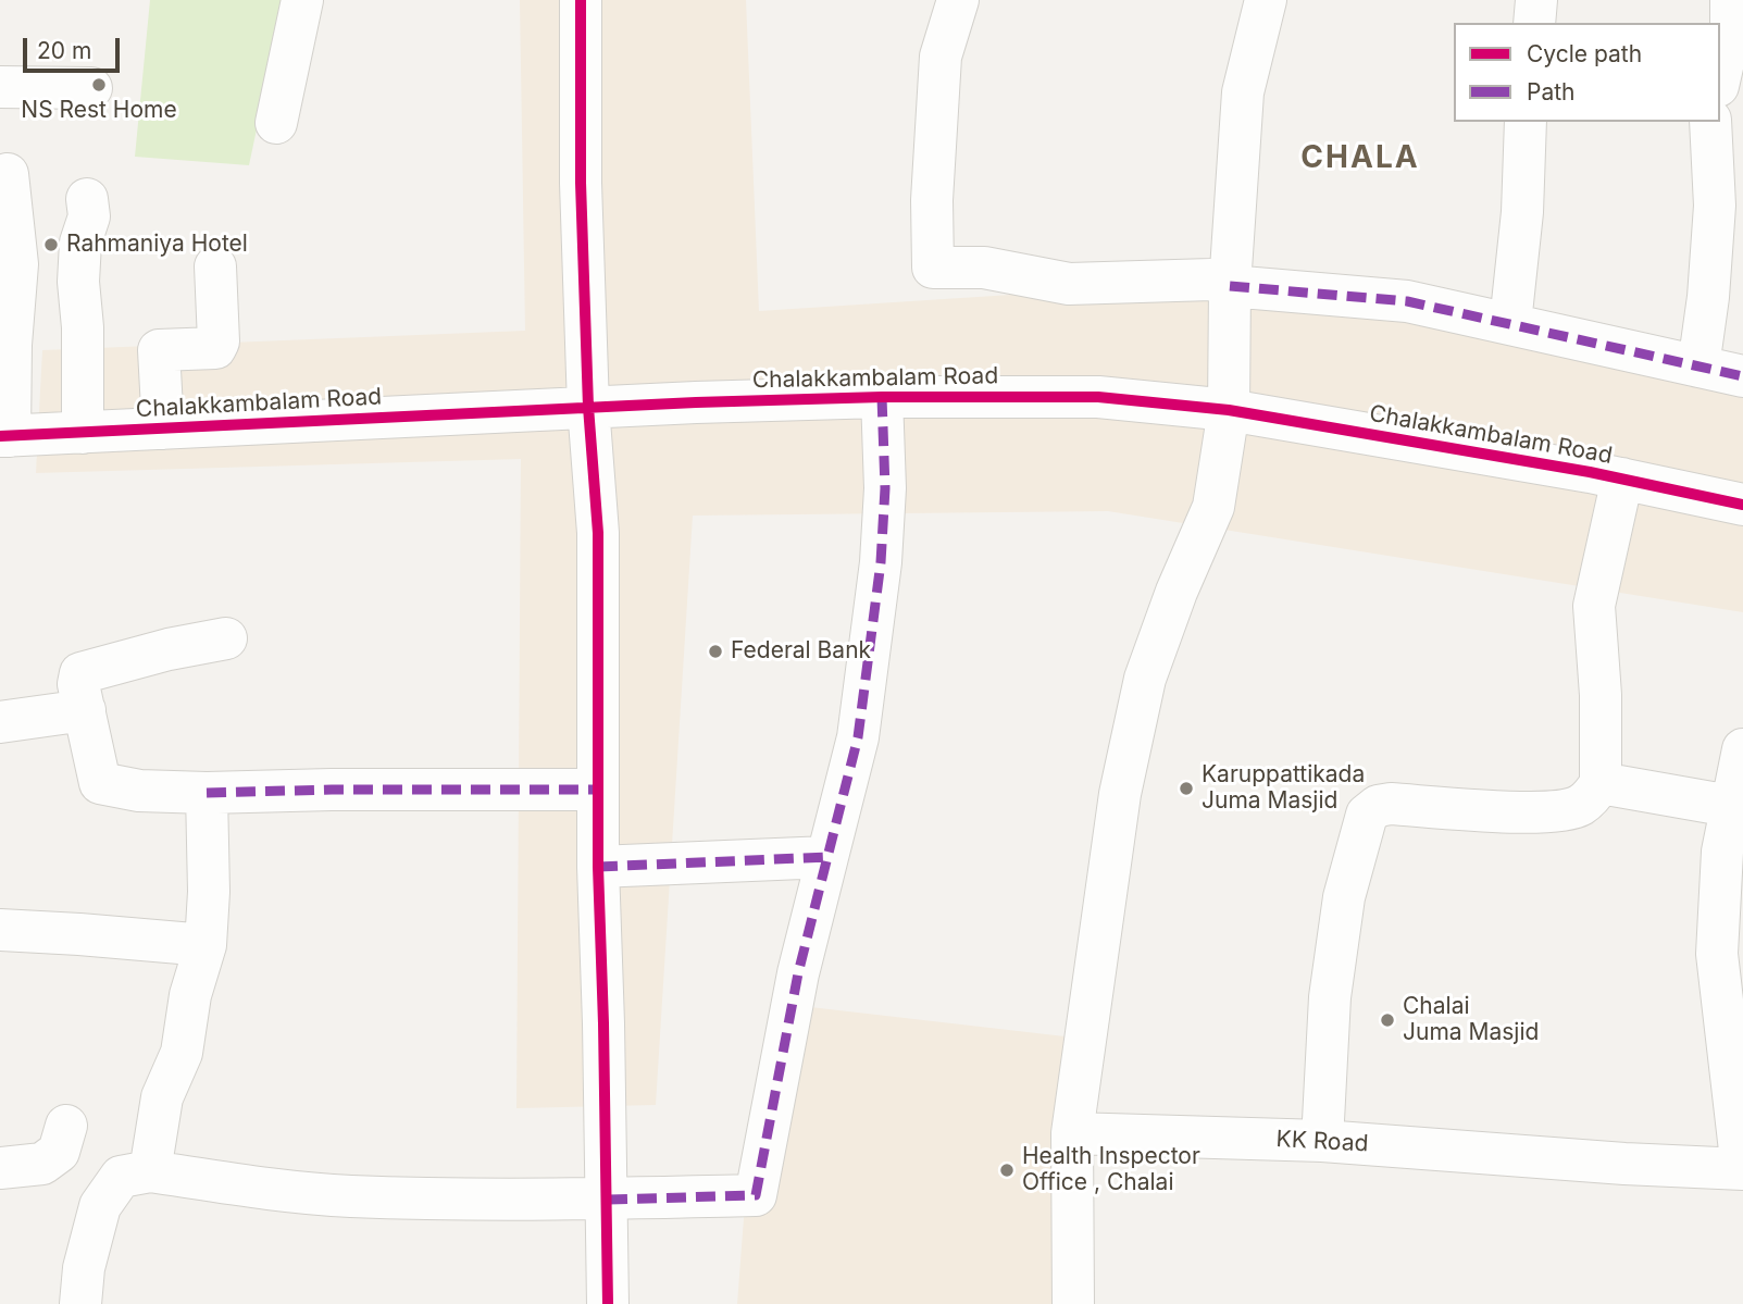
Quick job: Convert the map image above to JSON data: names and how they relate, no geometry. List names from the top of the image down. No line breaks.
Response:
{"streets":{"street":["Chalakkambalam Road","KK Road"]},"districts":["CHALA"],"places":["NS Rest Home","Rahmaniya Hotel","Federal Bank","Karuppattikada Juma Masjid","Chalai Juma Masjid","Health Inspector Office , Chalai"],"legend":["Cycle path","Path"],"scale_bar":"20 m"}
